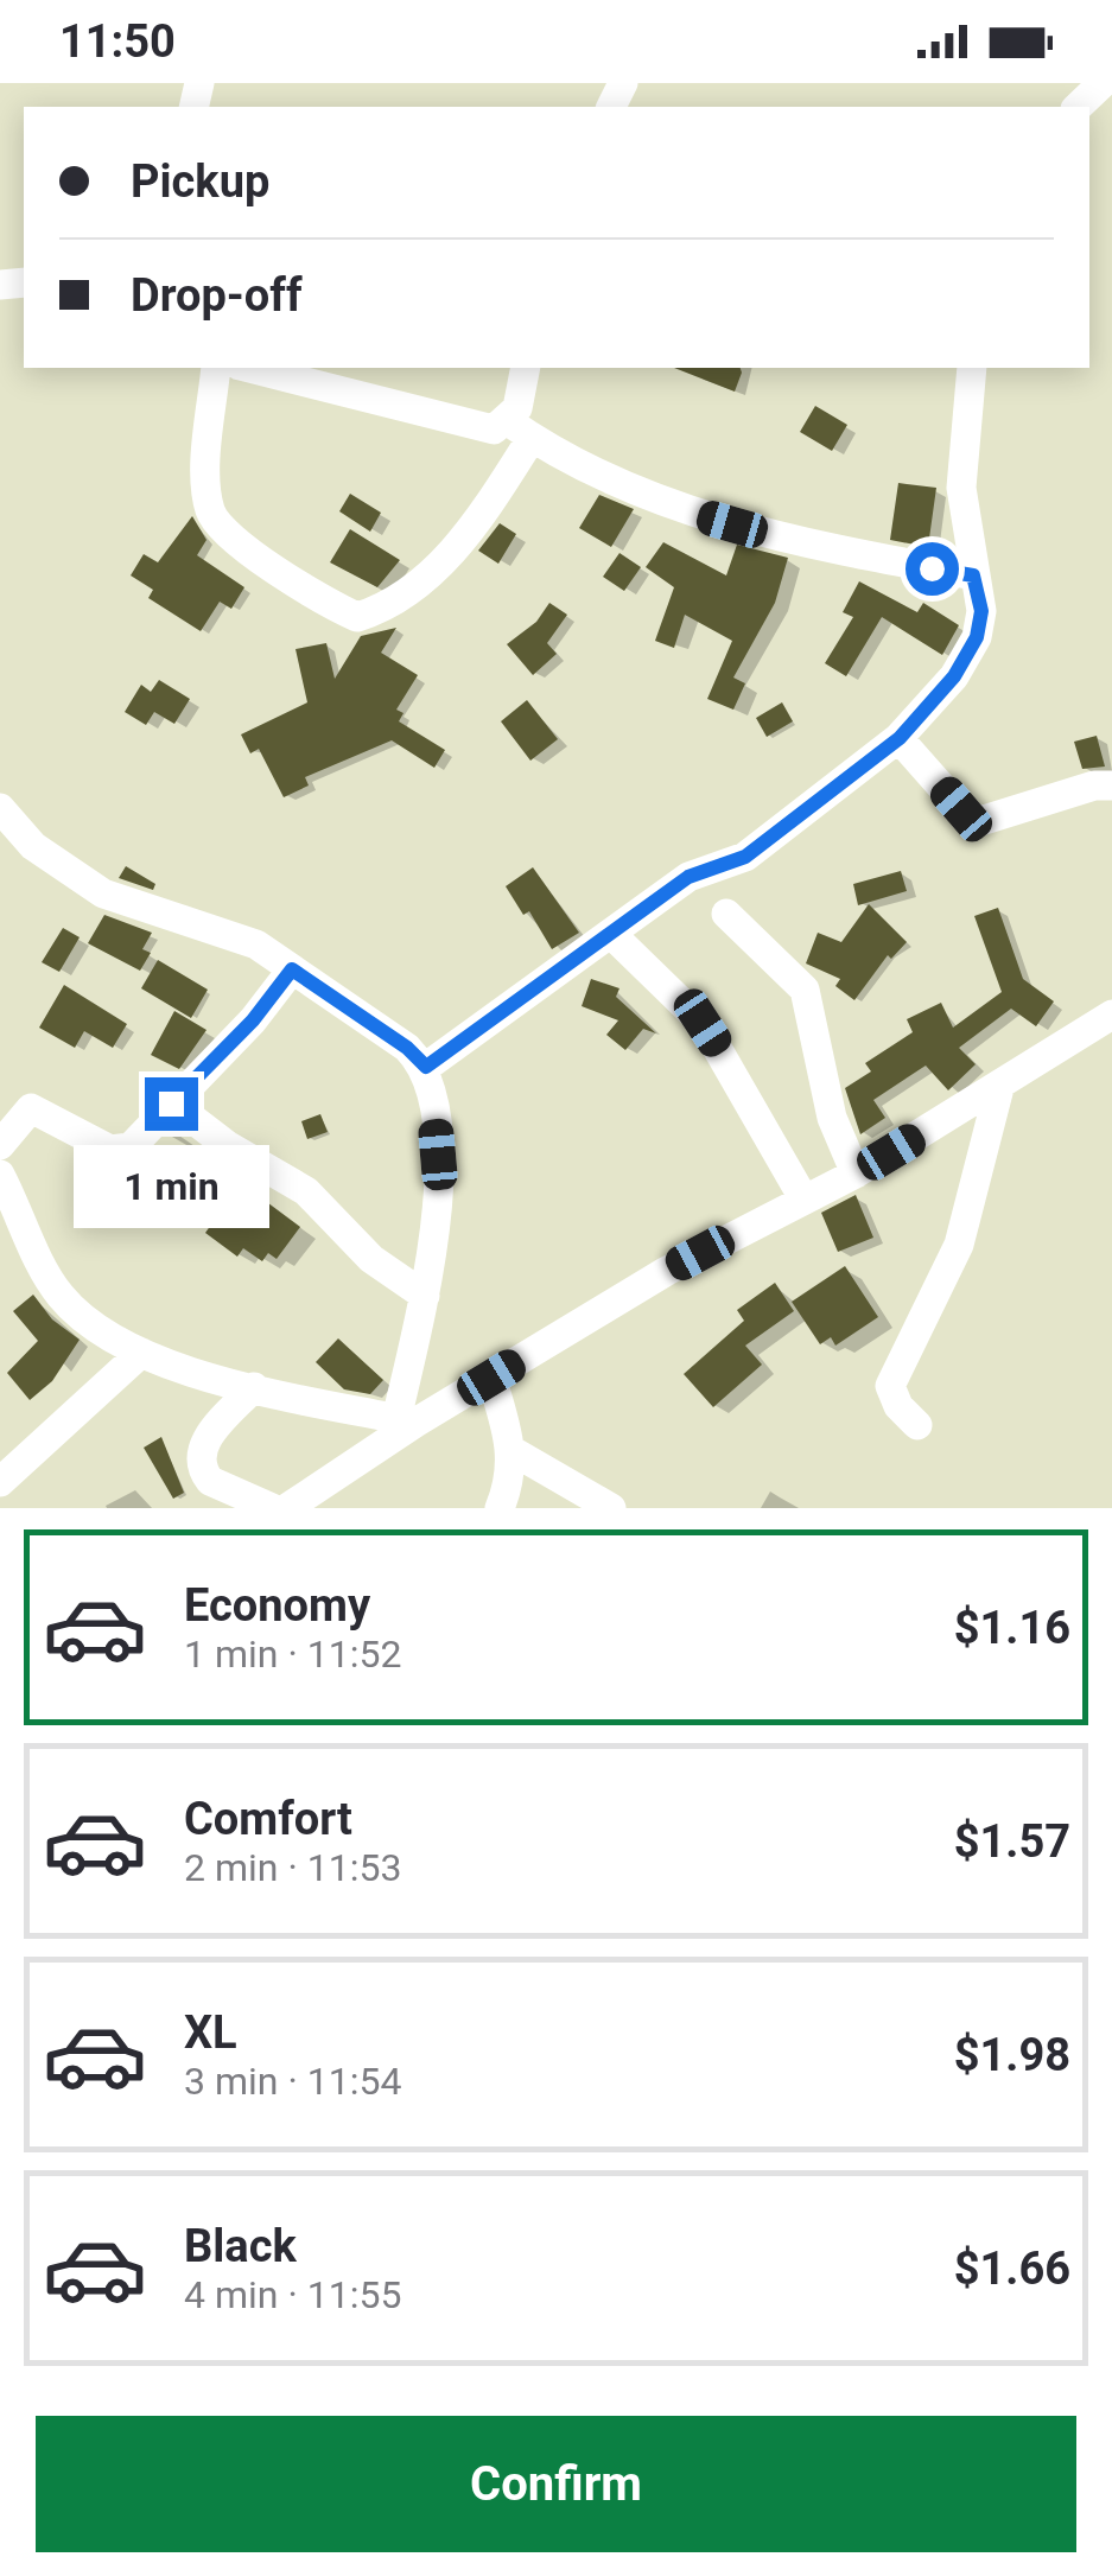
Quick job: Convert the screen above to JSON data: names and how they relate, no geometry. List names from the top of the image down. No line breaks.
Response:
{"page":{"status":"11:50","banner":["Pickup","Drop-off"],"bubble":"1 min","list":[{"name":"Economy","note":"1 min · 11:52","value":"$1.16"},{"name":"Comfort","note":"2 min · 11:53","value":"$1.57"},{"name":"XL","note":"3 min · 11:54","value":"$1.98"},{"name":"Black","note":"4 min · 11:55","value":"$1.66"}],"buttons":"Confirm"}}
